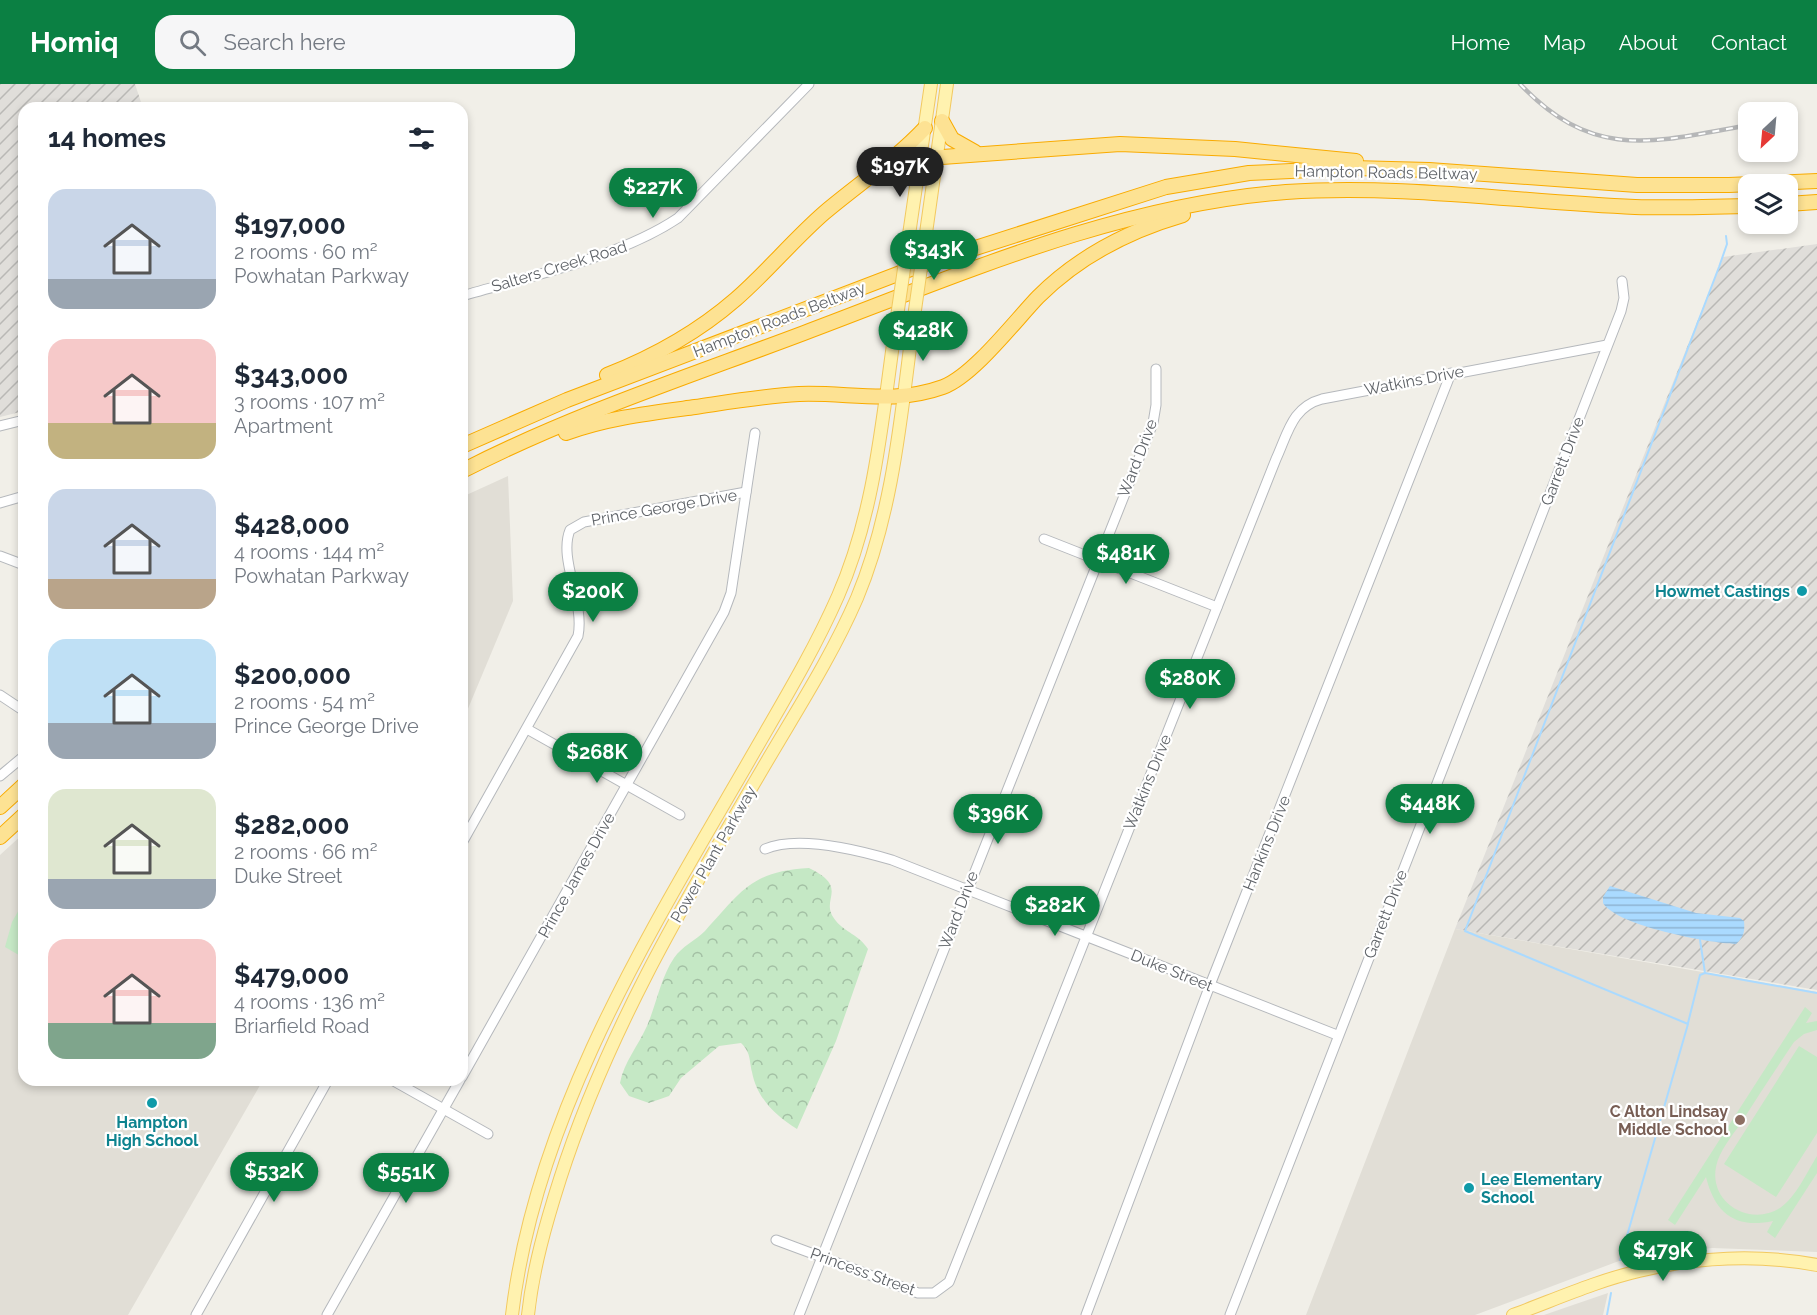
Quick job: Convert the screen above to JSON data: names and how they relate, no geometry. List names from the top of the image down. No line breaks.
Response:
{"streets":{"highway":["Hampton Roads Beltway"],"main road":["Power Plant Parkway"],"street":["Salters Creek Road","Watkins Drive","Ward Drive","Garrett Drive","Prince George Drive","Hankins Drive","Prince James Drive","Duke Street","Princess Street"]},"crossings":[["Watkins Drive","Garrett Drive"],["Watkins Drive","Hankins Drive"],["Watkins Drive","Duke Street"],["Watkins Drive","Princess Street"],["Ward Drive","Duke Street"],["Ward Drive","Princess Street"],["Garrett Drive","Duke Street"],["Prince George Drive","Prince James Drive"],["Hankins Drive","Duke Street"]],"places":["Howmet Castings","Hampton High School","C Alton Lindsay Middle School","Lee Elementary School"],"north":"bottom left","page":{"header":"Homiq","search":"Search here","nav":["Home","Map","About","Contact"],"heading":"14 homes","price":["$197K","$227K","$343K","$428K","$481K","$200K","$280K","$268K","$448K","$396K","$282K","$532K","$551K","$479K"],"list":[{"name":"$197,000","note":"2 rooms · 60 m² · Powhatan Parkway"},{"name":"$343,000","note":"3 rooms · 107 m² · Apartment"},{"name":"$428,000","note":"4 rooms · 144 m² · Powhatan Parkway"},{"name":"$200,000","note":"2 rooms · 54 m² · Prince George Drive"},{"name":"$282,000","note":"2 rooms · 66 m² · Duke Street"},{"name":"$479,000","note":"4 rooms · 136 m² · Briarfield Road"}]}}
